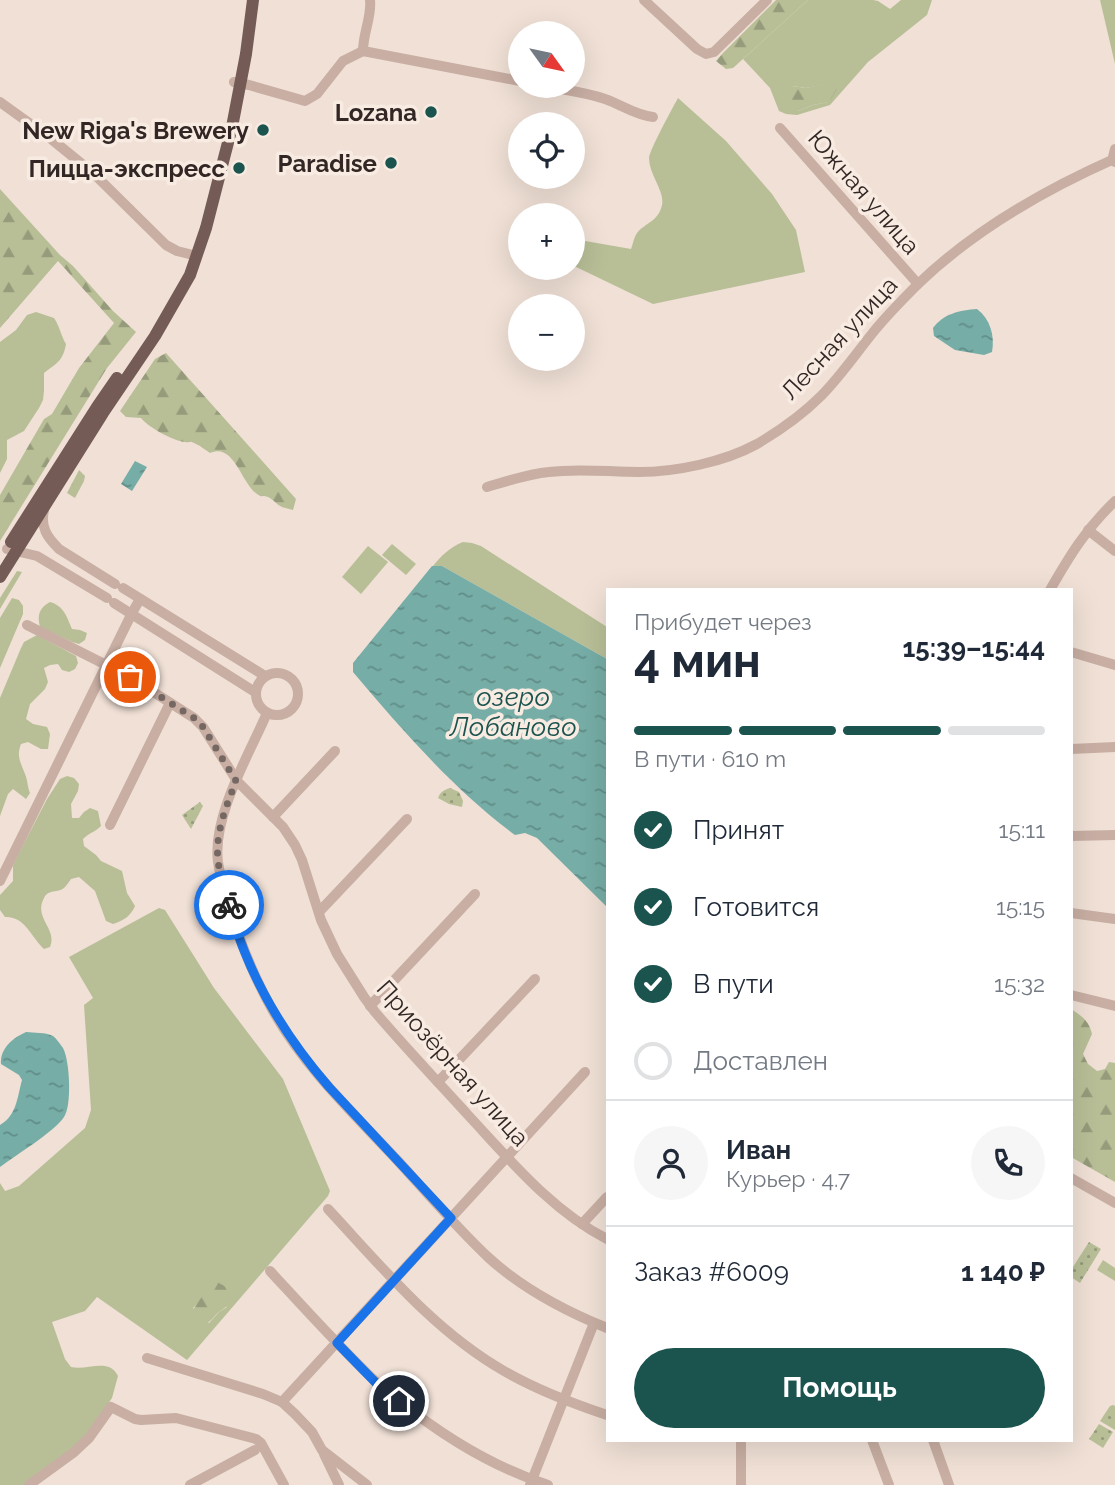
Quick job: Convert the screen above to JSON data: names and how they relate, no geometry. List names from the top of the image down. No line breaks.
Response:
{"streets":{"street":["Южная улица","Лесная улица","Приозёрная улица"]},"crossings":[["Южная улица","Лесная улица"]],"water":["озеро Лобаново"],"places":["Lozana","New Riga's Brewery","Paradise","Пицца-экспресс"],"north":"bottom right","page":{"map_buttons":["+","−"],"heading":["4 мин","Прибудет через","15:39–15:44"],"panel":["Иван","Курьер · 4.7","Заказ #6009","1 140 ₽"],"bar":"В пути · 610 m","list":[["Принят","15:11"],["Готовится","15:15"],["В пути","15:32"],"Доставлен"],"buttons":"Помощь"}}
